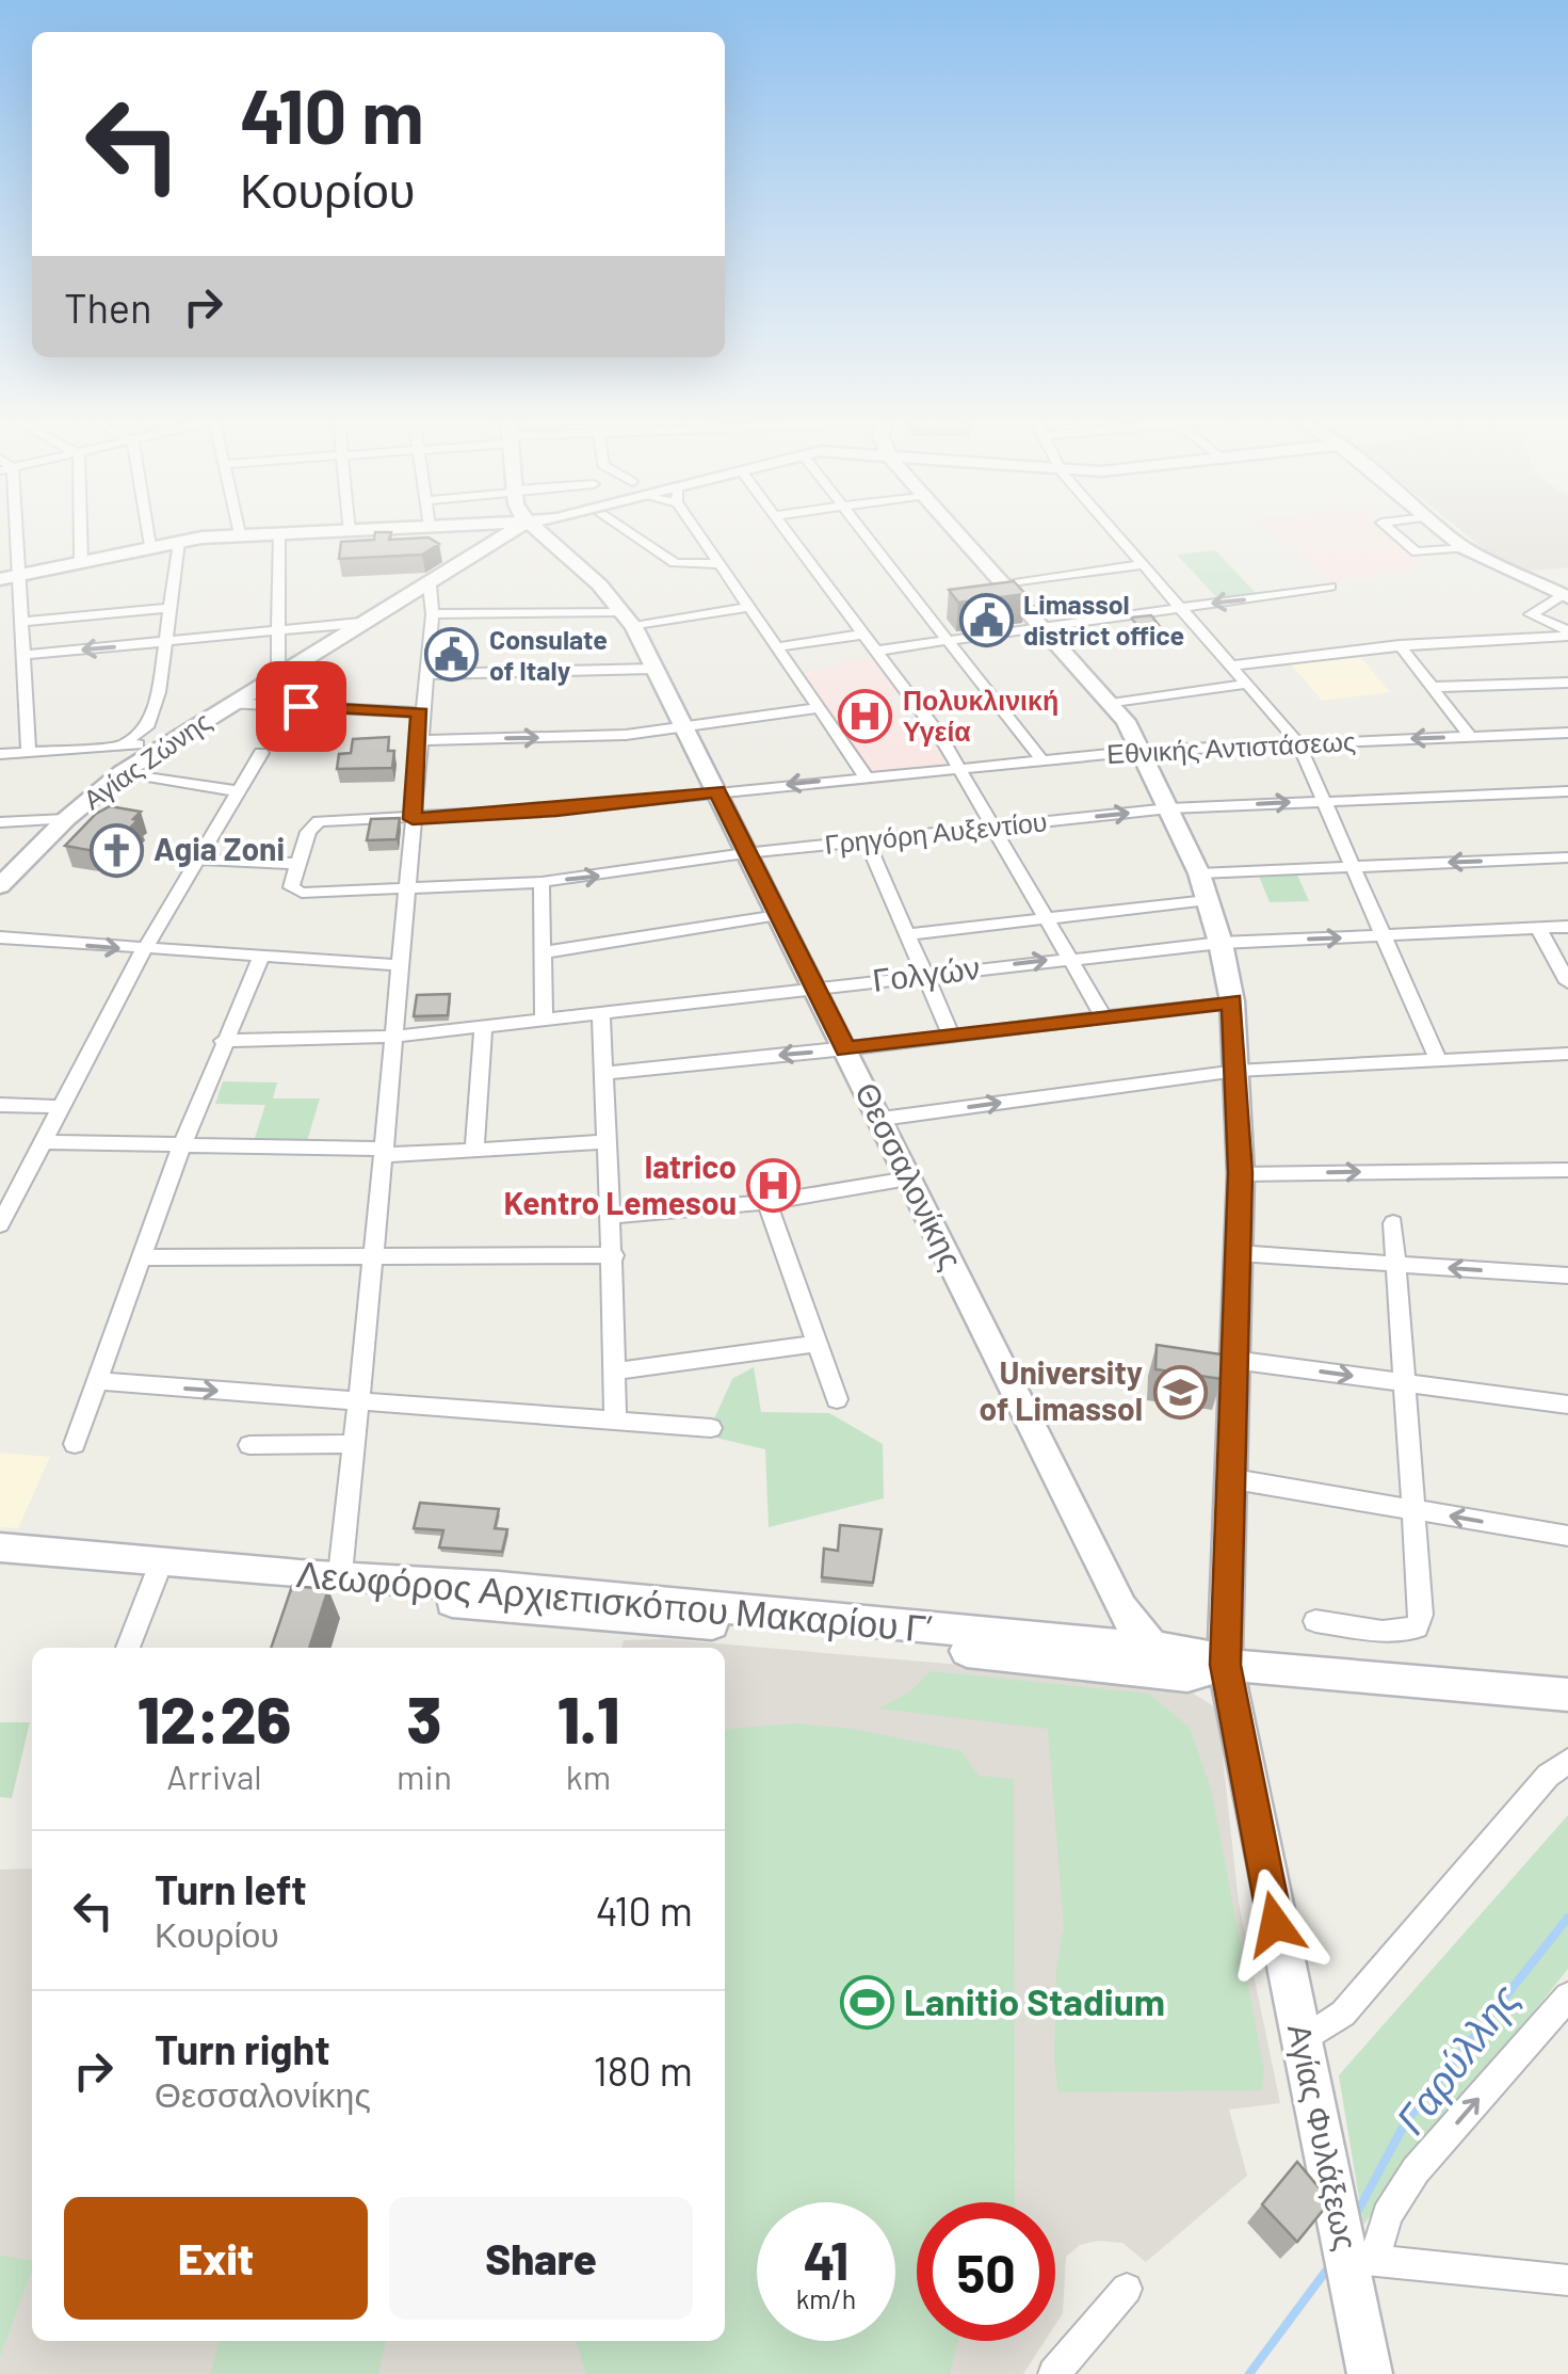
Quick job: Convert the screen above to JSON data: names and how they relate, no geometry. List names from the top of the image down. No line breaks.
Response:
{"streets":{"main road":["Αγίας Ζώνης","Θεσσαλονίκης","Λεωφόρος Αρχιεπισκόπου Μακαρίου Γ’","Αγίας Φυλάξεως"],"street":["Εθνικής Αντιστάσεως","Γρηγόρη Αυξεντίου","Γολγών"]},"crossings":[["Εθνικής Αντιστάσεως","Γρηγόρη Αυξεντίου"],["Εθνικής Αντιστάσεως","Θεσσαλονίκης"],["Εθνικής Αντιστάσεως","Αγίας Φυλάξεως"],["Γρηγόρη Αυξεντίου","Θεσσαλονίκης"],["Γρηγόρη Αυξεντίου","Αγίας Φυλάξεως"],["Γολγών","Θεσσαλονίκης"],["Γολγών","Αγίας Φυλάξεως"],["Θεσσαλονίκης","Λεωφόρος Αρχιεπισκόπου Μακαρίου Γ’"],["Λεωφόρος Αρχιεπισκόπου Μακαρίου Γ’","Αγίας Φυλάξεως"]],"water":["Γαρύλλης"],"places":{"public building":["Limassol district office","Consulate of Italy"],"hospital":["Πολυκλινική Υγεία","Iatrico Kentro Lemesou"],"church":["Agia Zoni"],"school or university":["University of Limassol"],"sports":["Lanitio Stadium"]},"page":{"turn":["410 m","Κουρίου"],"then":"Then","eta":["12:26","Arrival","3","min","1.1","km"],"list":[{"name":"Turn left","note":"Κουρίου","value":"410 m"},{"name":"Turn right","note":"Θεσσαλονίκης","value":"180 m"}],"buttons":["Exit","Share"],"speed":"41 km/h","limit":"50"}}
